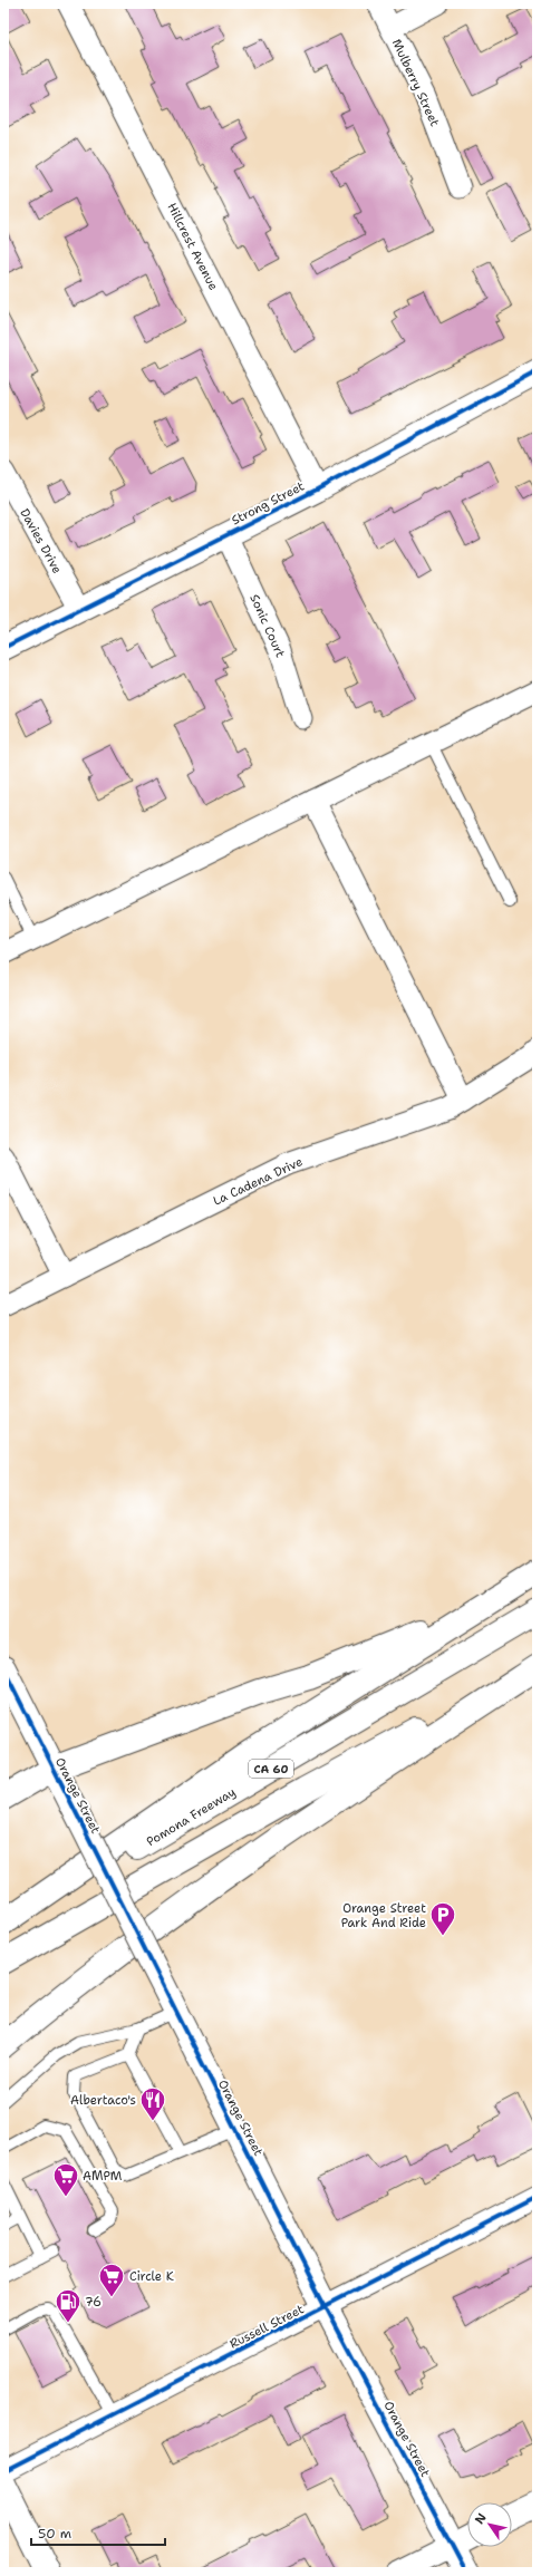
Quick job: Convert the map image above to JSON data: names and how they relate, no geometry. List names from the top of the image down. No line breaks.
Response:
{"streets":{"main road":["Strong Street","CA 60","Orange Street","Pomona Freeway"],"street":["Mulberry Street","Hillcrest Avenue","Davies Drive","Sonic Court","La Cadena Drive","Russell Street"]},"crossings":[["Hillcrest Avenue","Strong Street"],["Strong Street","Davies Drive"],["Strong Street","Sonic Court"],["Orange Street","Russell Street"]],"places":{"parking":["Orange Street Park And Ride"],"restaurant":["Albertaco's"],"supermarket":["AMPM","Circle K"],"fuel station":["76"]},"scale_bar":"50 m","north":"top left"}
